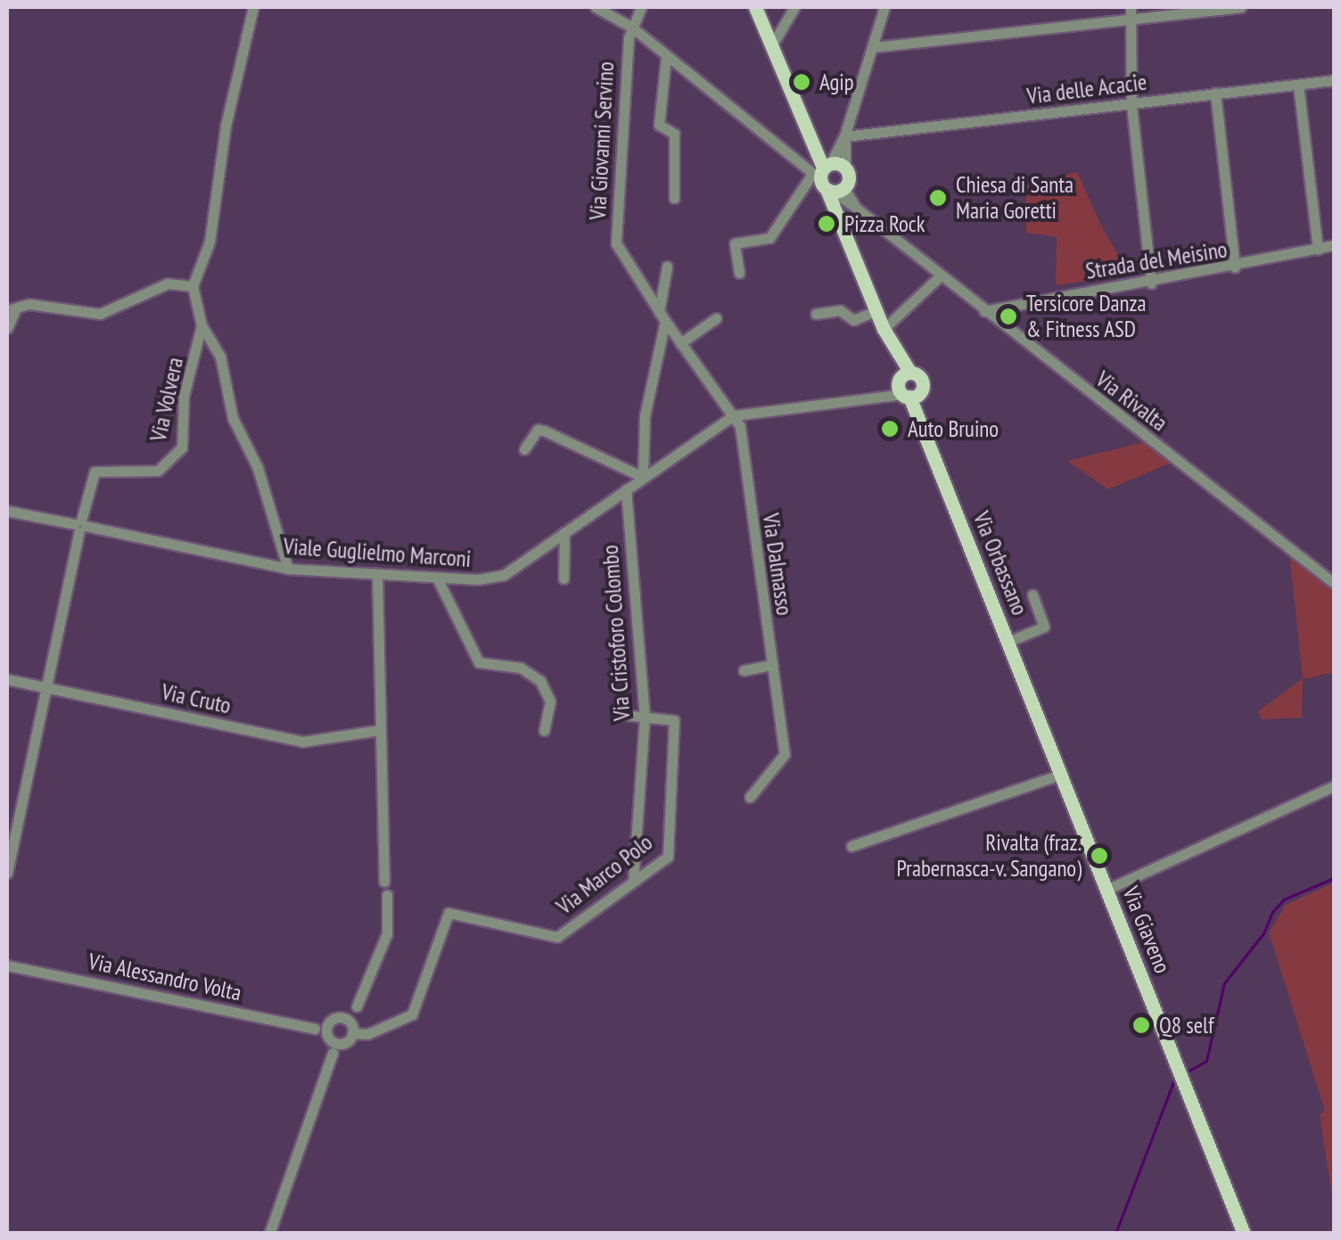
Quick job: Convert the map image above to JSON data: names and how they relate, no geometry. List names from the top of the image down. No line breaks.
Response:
{"streets":{"main road":["Via Orbassano","Via Giaveno"],"street":["Via delle Acacie","Via Giovanni Servino","Strada del Meisino","Via Volvera","Via Rivalta","Viale Guglielmo Marconi","Via Dalmasso","Via Cristoforo Colombo","Via Cruto","Via Marco Polo","Via Alessandro Volta"]},"crossings":[["Via Giovanni Servino","Via Rivalta"],["Via Giovanni Servino","Via Dalmasso"],["Strada del Meisino","Via Rivalta"],["Via Volvera","Viale Guglielmo Marconi"],["Via Volvera","Via Cruto"],["Via Rivalta","Via Orbassano"],["Viale Guglielmo Marconi","Via Orbassano"],["Viale Guglielmo Marconi","Via Dalmasso"],["Viale Guglielmo Marconi","Via Cristoforo Colombo"],["Via Orbassano","Via Giaveno"],["Via Cristoforo Colombo","Via Marco Polo"]],"places":["Agip","Chiesa di Santa Maria Goretti","Pizza Rock","Tersicore Danza & Fitness ASD","Auto Bruino","Rivalta (fraz. Prabernasca-v. Sangano)","Q8 self"]}
